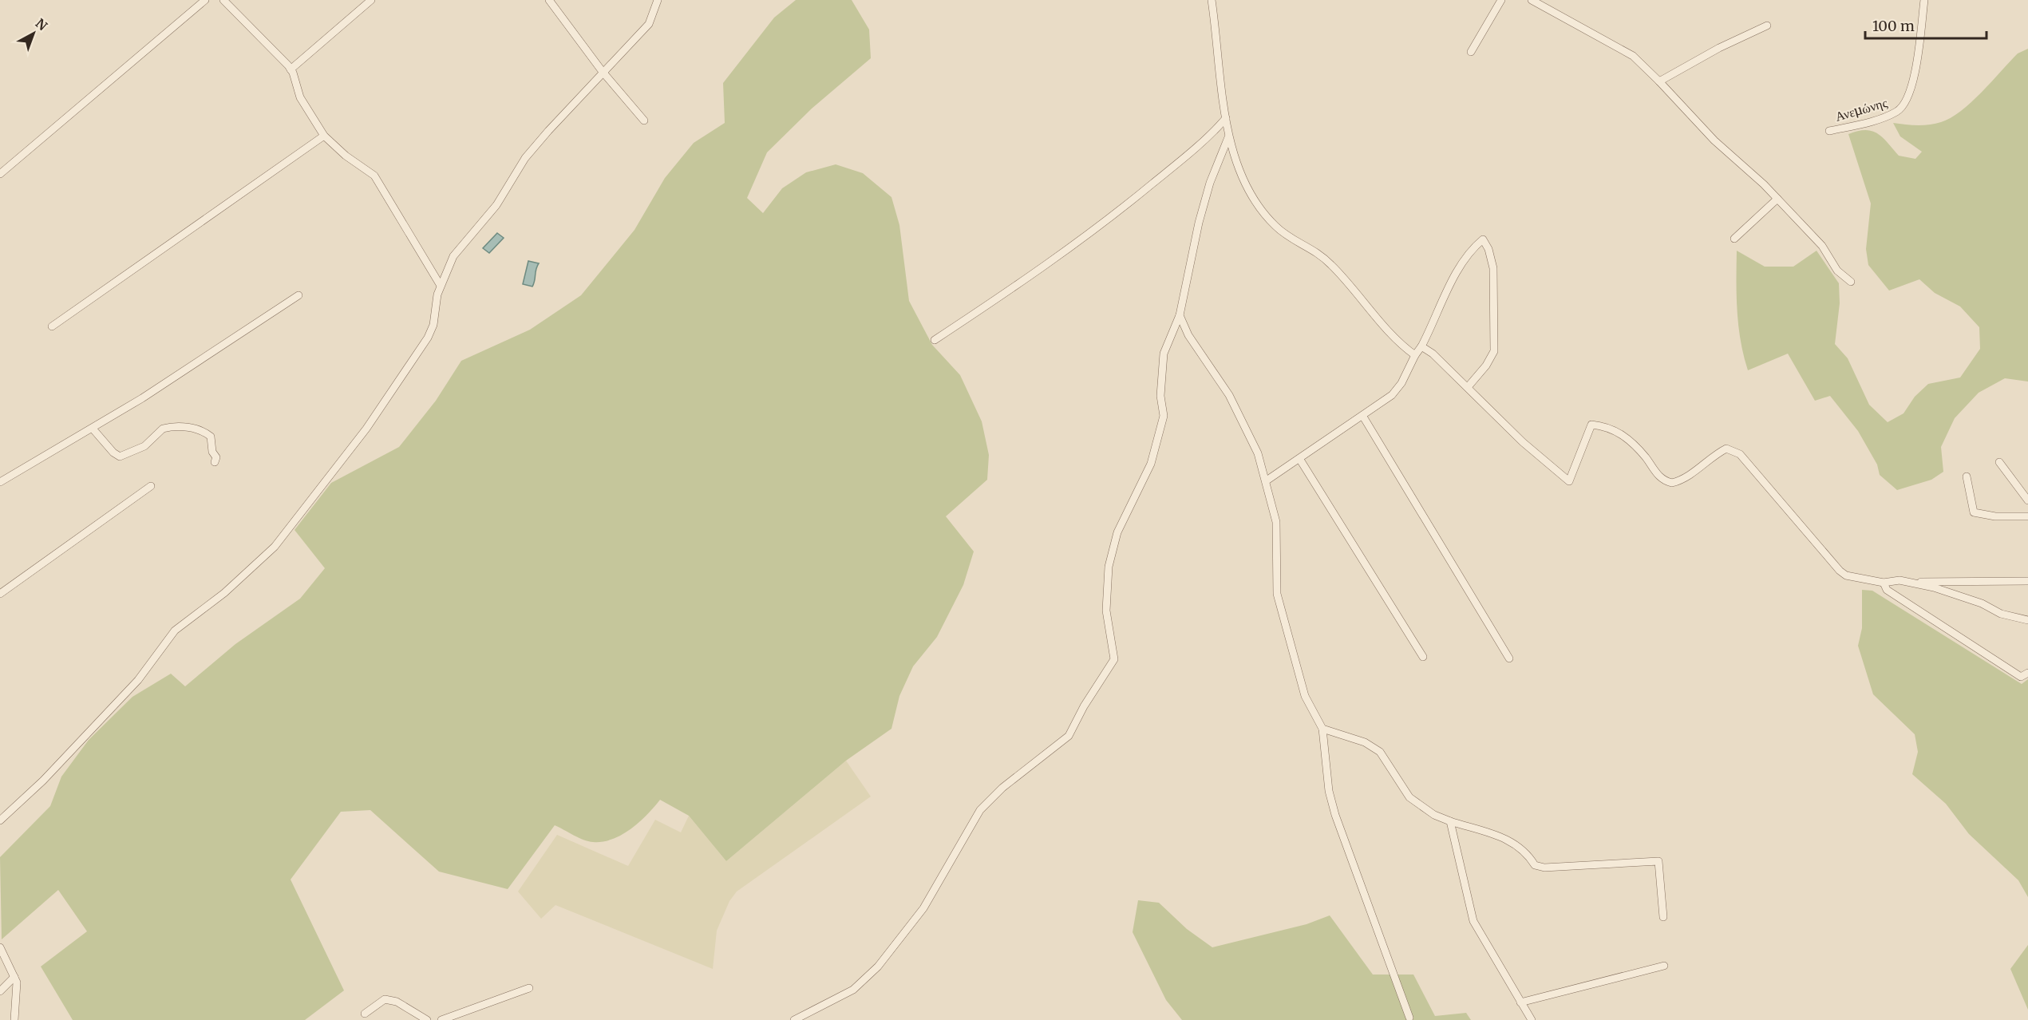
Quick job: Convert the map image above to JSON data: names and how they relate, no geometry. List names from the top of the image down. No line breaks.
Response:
{"streets":{"street":["Ανεμώνης"]},"scale_bar":"100 m","north":"top right"}
